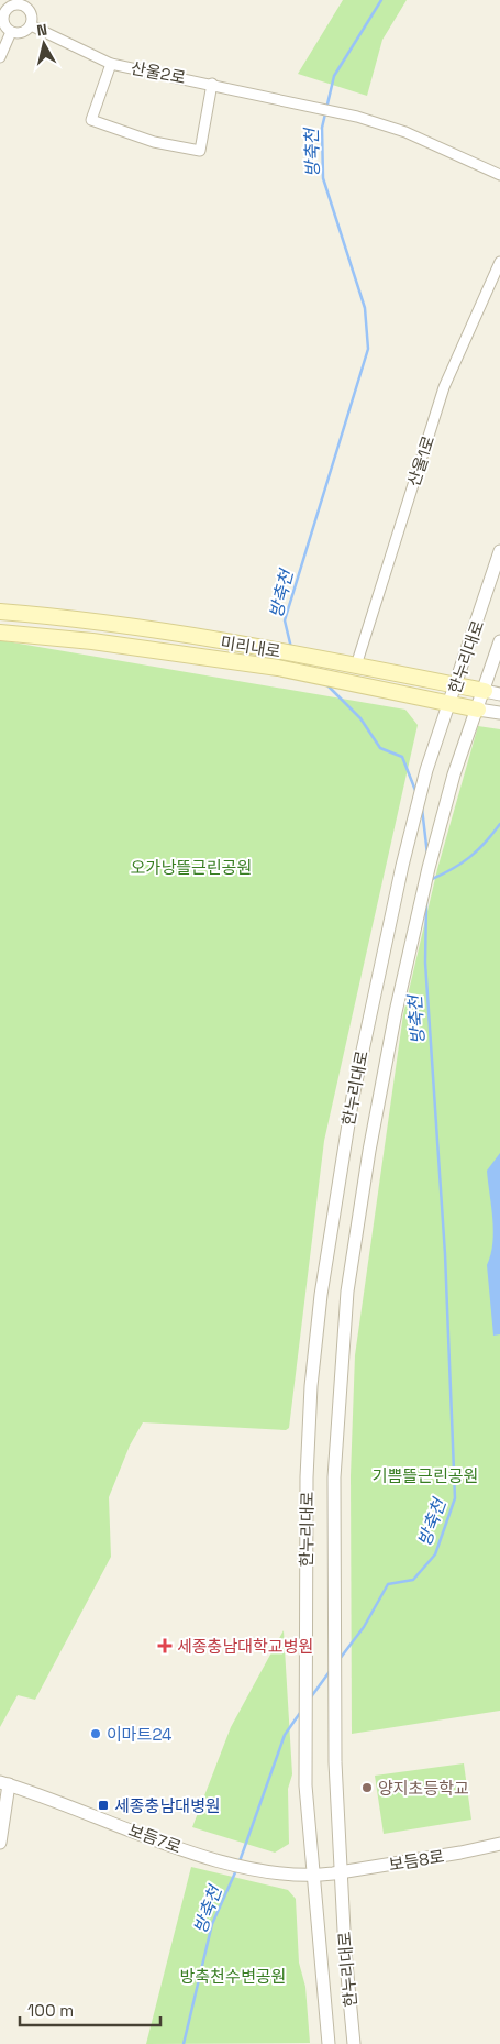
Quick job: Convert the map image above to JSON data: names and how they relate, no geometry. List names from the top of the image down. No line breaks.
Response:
{"streets":{"main road":["미리내로"],"street":["산울2로","산울1로","한누리대로","보듬7로","보듬8로"]},"crossings":[["산울1로","미리내로"],["미리내로","한누리대로"],["한누리대로","보듬7로"],["한누리대로","보듬8로"]],"water":["방축천"],"parks":["오가낭뜰근린공원","기쁨뜰근린공원","방축천수변공원"],"places":{"health":["세종충남대학교병원"],"other":["이마트24","양지초등학교"],"transit":["세종충남대병원"]},"scale_bar":"100 m","north":"top"}
